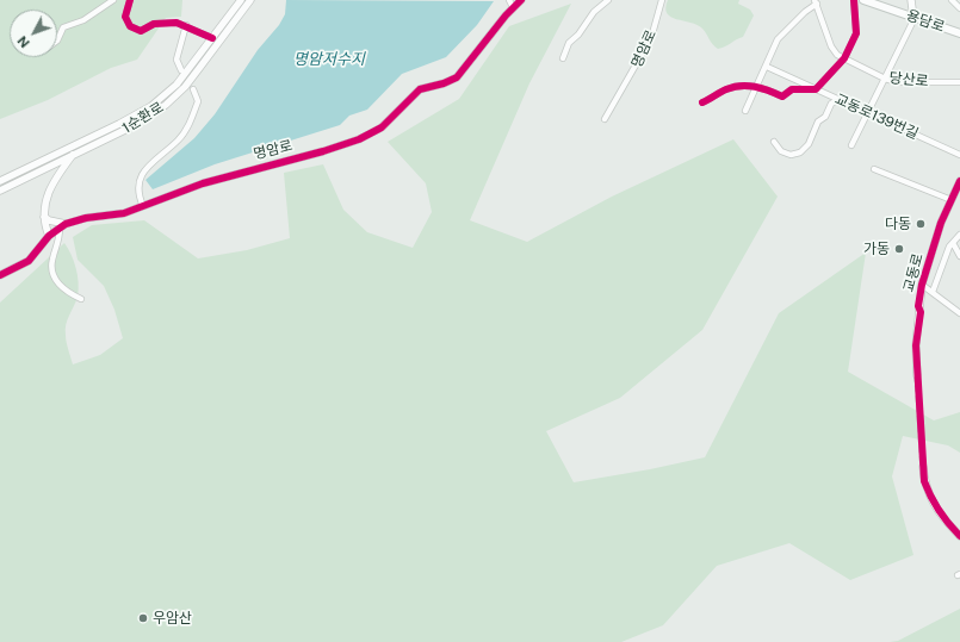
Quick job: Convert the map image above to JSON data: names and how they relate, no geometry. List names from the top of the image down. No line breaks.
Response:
{"streets":{"main road":["용담로"],"street":["명암로","당산로","교동로139번길","1순환로","교동로"]},"water":["명암저수지"],"places":["다동","가동","우암산"],"north":"bottom left"}
